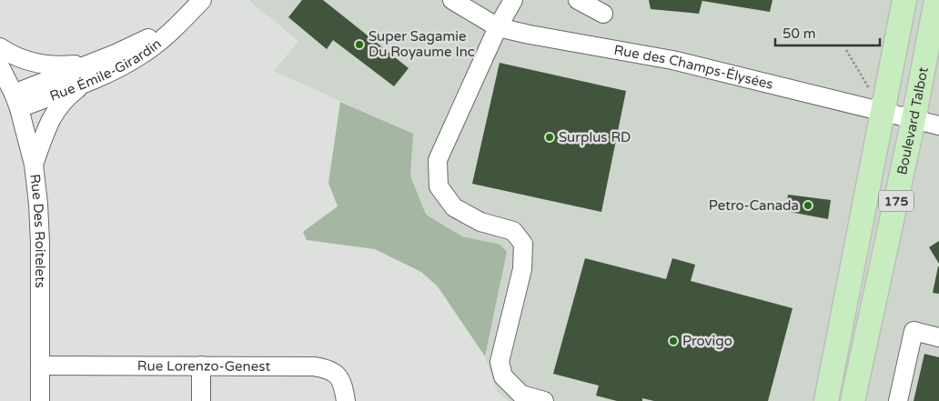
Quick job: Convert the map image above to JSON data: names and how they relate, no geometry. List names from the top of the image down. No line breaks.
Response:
{"streets":{"main road":["Boulevard Talbot","175"],"street":["Rue Émile-Girardin","Rue des Champs-Élysées","Rue Des Roitelets","Rue Lorenzo-Genest"]},"crossings":[["Rue Émile-Girardin","Rue Des Roitelets"],["Rue des Champs-Élysées","Boulevard Talbot"],["Rue des Champs-Élysées","175"],["Rue Des Roitelets","Rue Lorenzo-Genest"]],"places":["Super Sagamie Du Royaume Inc","Surplus RD","Petro-Canada","Provigo"],"scale_bar":"50 m"}
